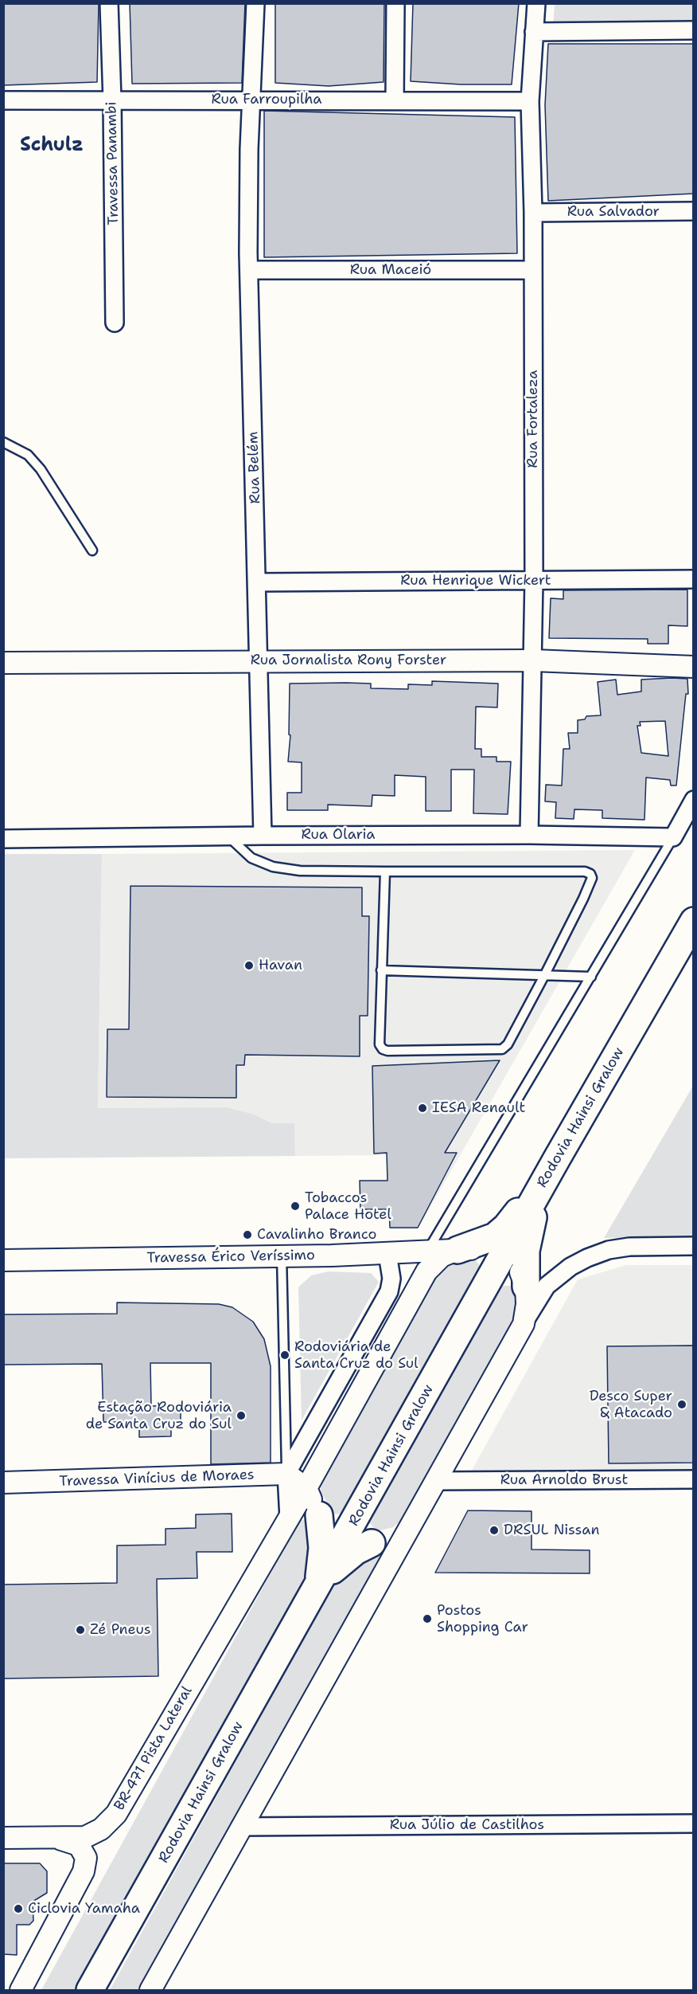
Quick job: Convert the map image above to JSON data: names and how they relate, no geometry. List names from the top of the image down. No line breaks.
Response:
{"streets":{"main road":["Rodovia Hainsi Gralow"],"street":["Rua Farroupilha","Travessa Panambi","Rua Salvador","Rua Maceió","Rua Fortaleza","Rua Belém","Rua Henrique Wickert","Rua Jornalista Rony Forster","Rua Olaria","Travessa Érico Veríssimo","Travessa Vinícius de Moraes","Rua Arnoldo Brust","BR-471 Pista Lateral","Rua Júlio de Castilhos"]},"crossings":[["Rua Farroupilha","Travessa Panambi"],["Rua Farroupilha","Rua Fortaleza"],["Rua Farroupilha","Rua Belém"],["Rua Salvador","Rua Fortaleza"],["Rua Maceió","Rua Fortaleza"],["Rua Maceió","Rua Belém"],["Rua Fortaleza","Rua Henrique Wickert"],["Rua Fortaleza","Rua Jornalista Rony Forster"],["Rua Fortaleza","Rua Olaria"],["Rua Belém","Rua Henrique Wickert"],["Rua Belém","Rua Jornalista Rony Forster"],["Rua Belém","Rua Olaria"],["Rodovia Hainsi Gralow","Travessa Érico Veríssimo"],["Travessa Érico Veríssimo","BR-471 Pista Lateral"]],"districts":["Schulz"],"places":["Havan","IESA Renault","Tobaccos Palace Hotel","Cavalinho Branco","Rodoviária de Santa Cruz do Sul","Desco Super & Atacado","Estação Rodoviária de Santa Cruz do Sul","DRSUL Nissan","Postos Shopping Car","Zé Pneus","Ciclovia Yamaha"]}
